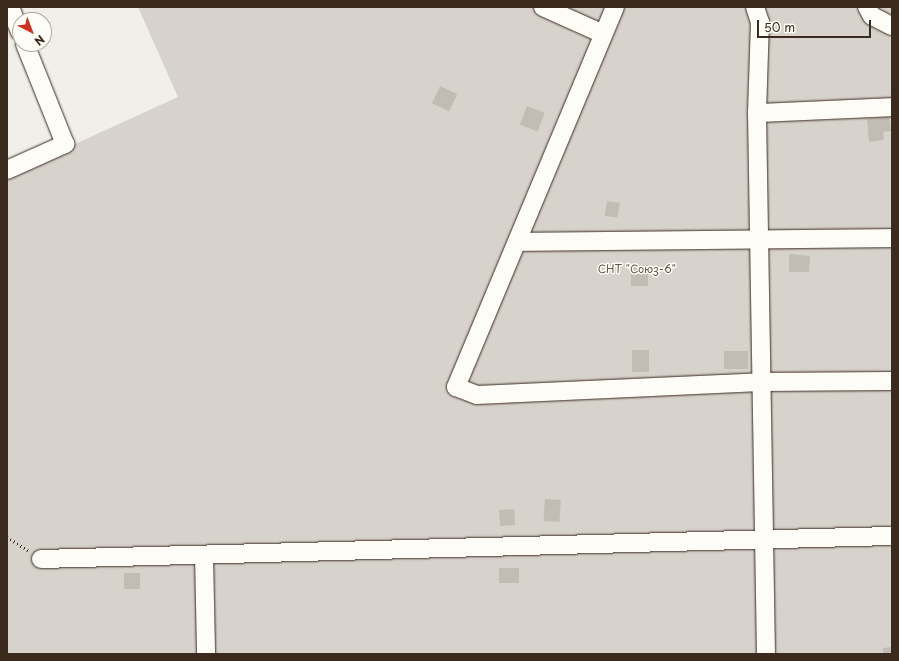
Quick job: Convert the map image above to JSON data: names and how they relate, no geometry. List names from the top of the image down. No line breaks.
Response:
{"parks":["СНТ \"Союз-6\""],"scale_bar":"50 m","north":"bottom right"}
